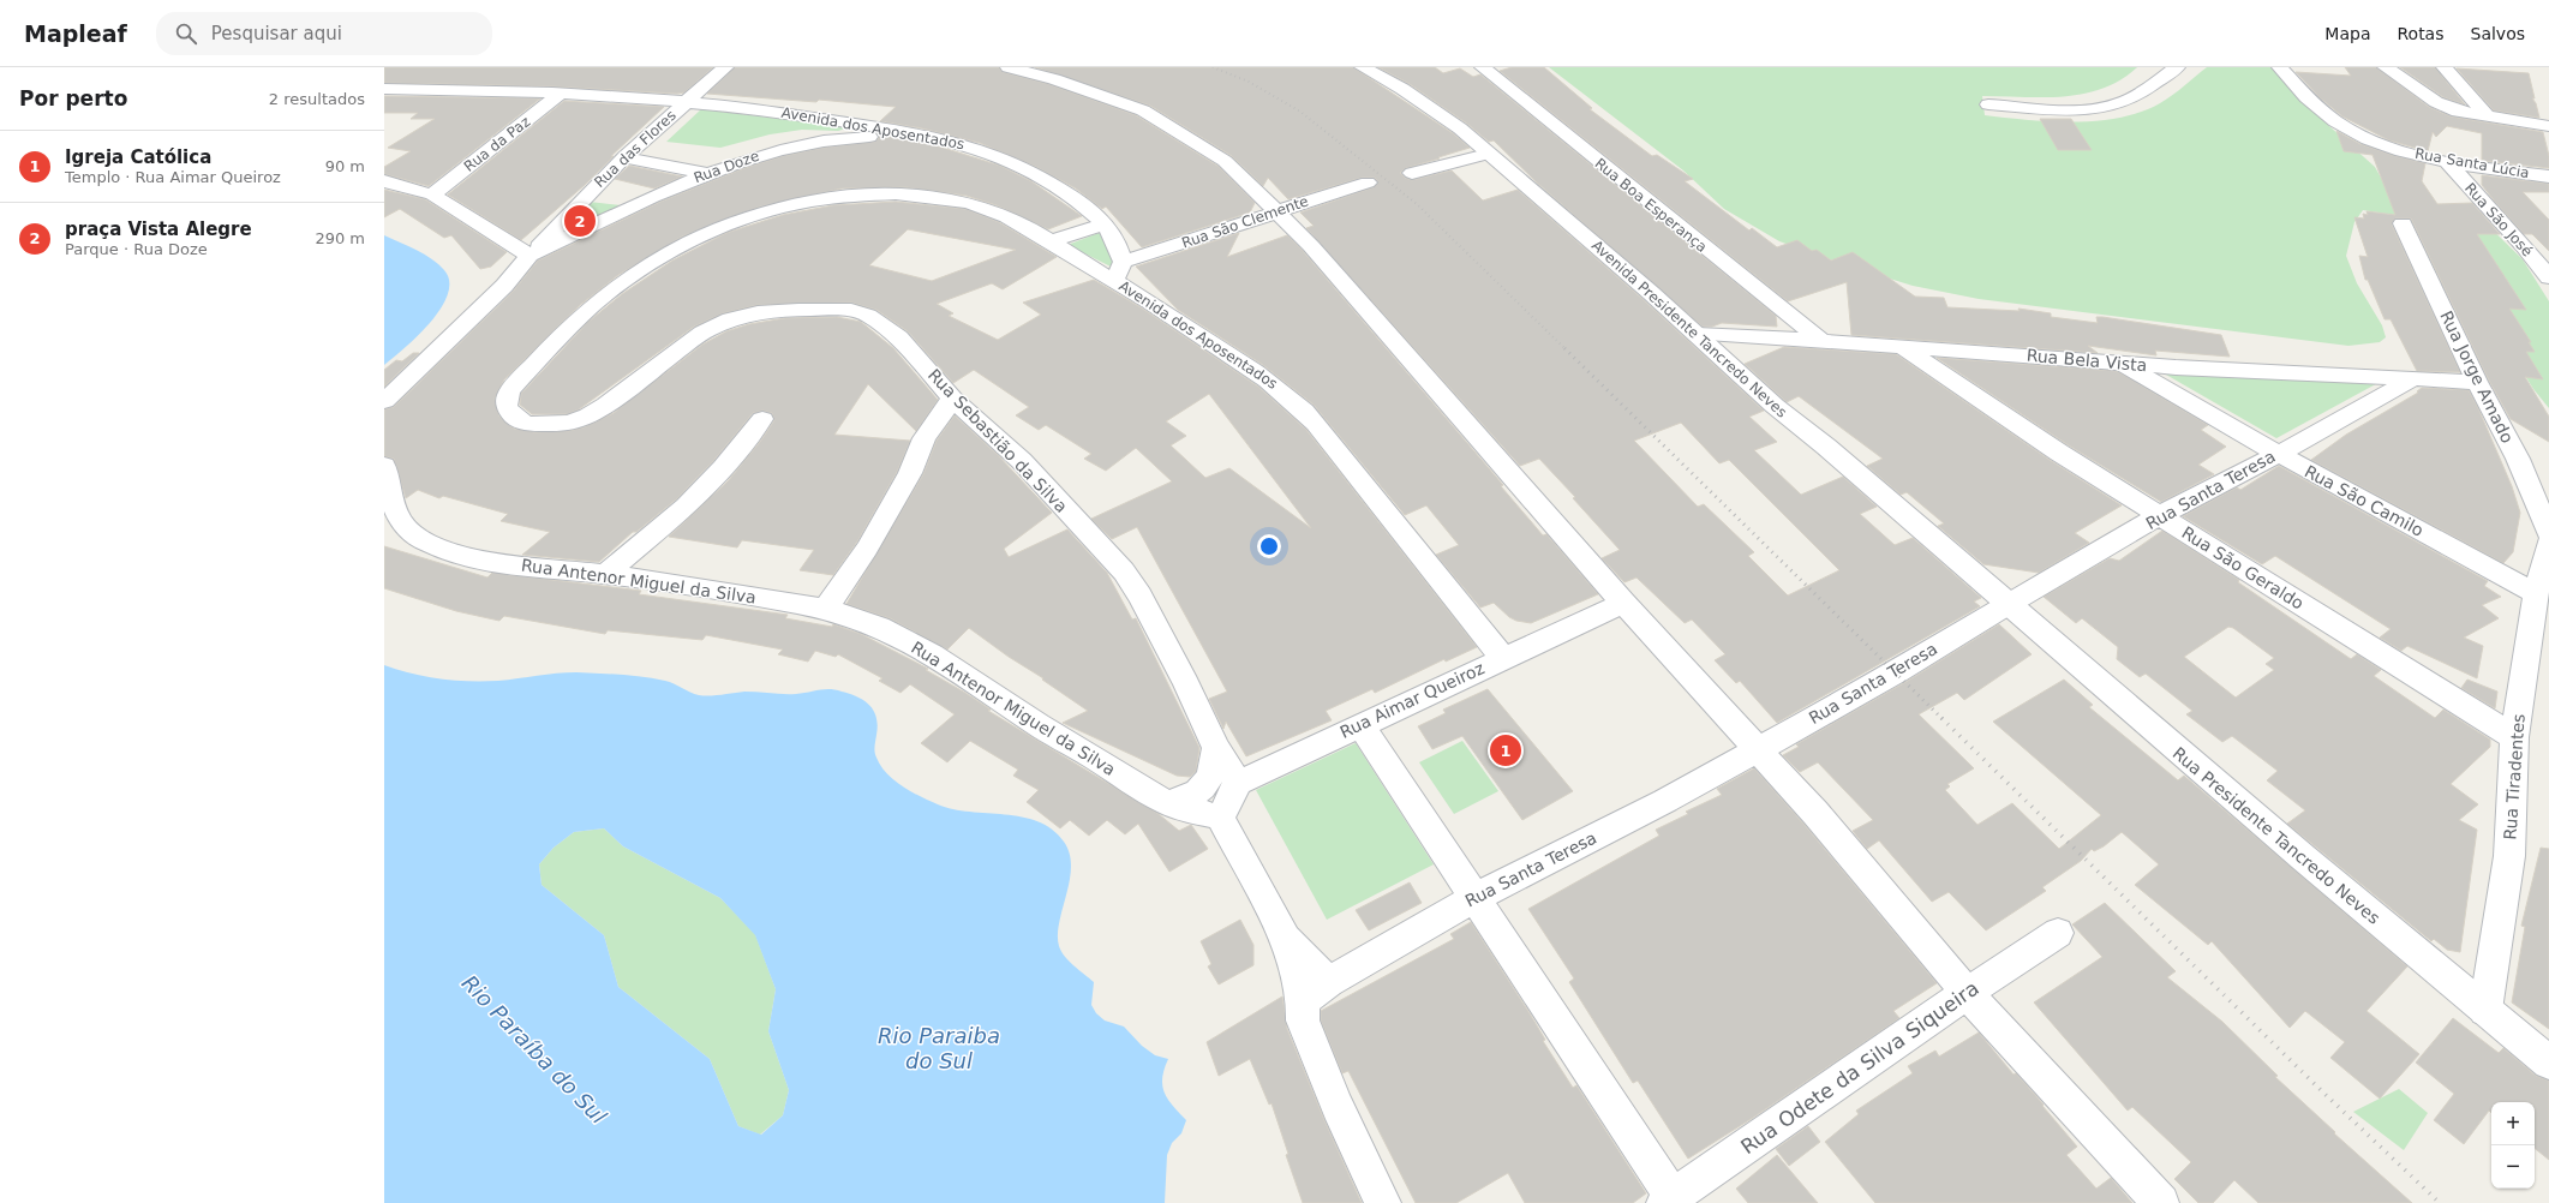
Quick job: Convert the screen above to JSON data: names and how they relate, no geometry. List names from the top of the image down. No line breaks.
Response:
{"streets":{"street":["Avenida dos Aposentados","Rua da Paz","Rua das Flores","Rua Santa Lúcia","Rua Doze","Rua Boa Esperança","Rua São José","Rua São Clemente","Avenida Presidente Tancredo Neves","Rua Bela Vista","Rua Jorge Amado","Rua Sebastião da Silva","Rua Santa Teresa","Rua São Camilo","Rua São Geraldo","Rua Antenor Miguel da Silva","Rua Aimar Queiroz","Rua Tiradentes","Rua Presidente Tancredo Neves","Rua Odete da Silva Siqueira"]},"crossings":[["Avenida dos Aposentados","Rua da Paz"],["Avenida dos Aposentados","Rua das Flores"],["Avenida dos Aposentados","Rua Doze"],["Avenida dos Aposentados","Rua São Clemente"],["Avenida dos Aposentados","Rua Sebastião da Silva"],["Avenida dos Aposentados","Rua Aimar Queiroz"],["Rua das Flores","Rua Doze"],["Rua Santa Lúcia","Rua São José"],["Rua Boa Esperança","Rua Bela Vista"],["Rua São Clemente","Rua Sebastião da Silva"],["Avenida Presidente Tancredo Neves","Rua Bela Vista"],["Avenida Presidente Tancredo Neves","Rua Santa Teresa"],["Avenida Presidente Tancredo Neves","Rua Presidente Tancredo Neves"],["Rua Bela Vista","Rua Jorge Amado"],["Rua Bela Vista","Rua Santa Teresa"],["Rua Bela Vista","Rua São Camilo"],["Rua Bela Vista","Rua São Geraldo"],["Rua Sebastião da Silva","Rua Aimar Queiroz"],["Rua Santa Teresa","Rua São Camilo"],["Rua Santa Teresa","Rua São Geraldo"],["Rua Santa Teresa","Rua Presidente Tancredo Neves"],["Rua São Camilo","Rua Tiradentes"],["Rua São Geraldo","Rua Tiradentes"],["Rua Tiradentes","Rua Presidente Tancredo Neves"]],"water":["Rio Paraiba do Sul","Rio Paraíba do Sul"],"page":{"header":"Mapleaf","search":"Pesquisar aqui","nav":["Mapa","Rotas","Salvos"],"heading":["Por perto","2 resultados"],"list":[{"mark":"1","name":"Igreja Católica","note":"Templo · Rua Aimar Queiroz","value":"90 m"},{"mark":"2","name":"praça Vista Alegre","note":"Parque · Rua Doze","value":"290 m"}],"pins":["2","1"],"map_buttons":["+","−"]}}
